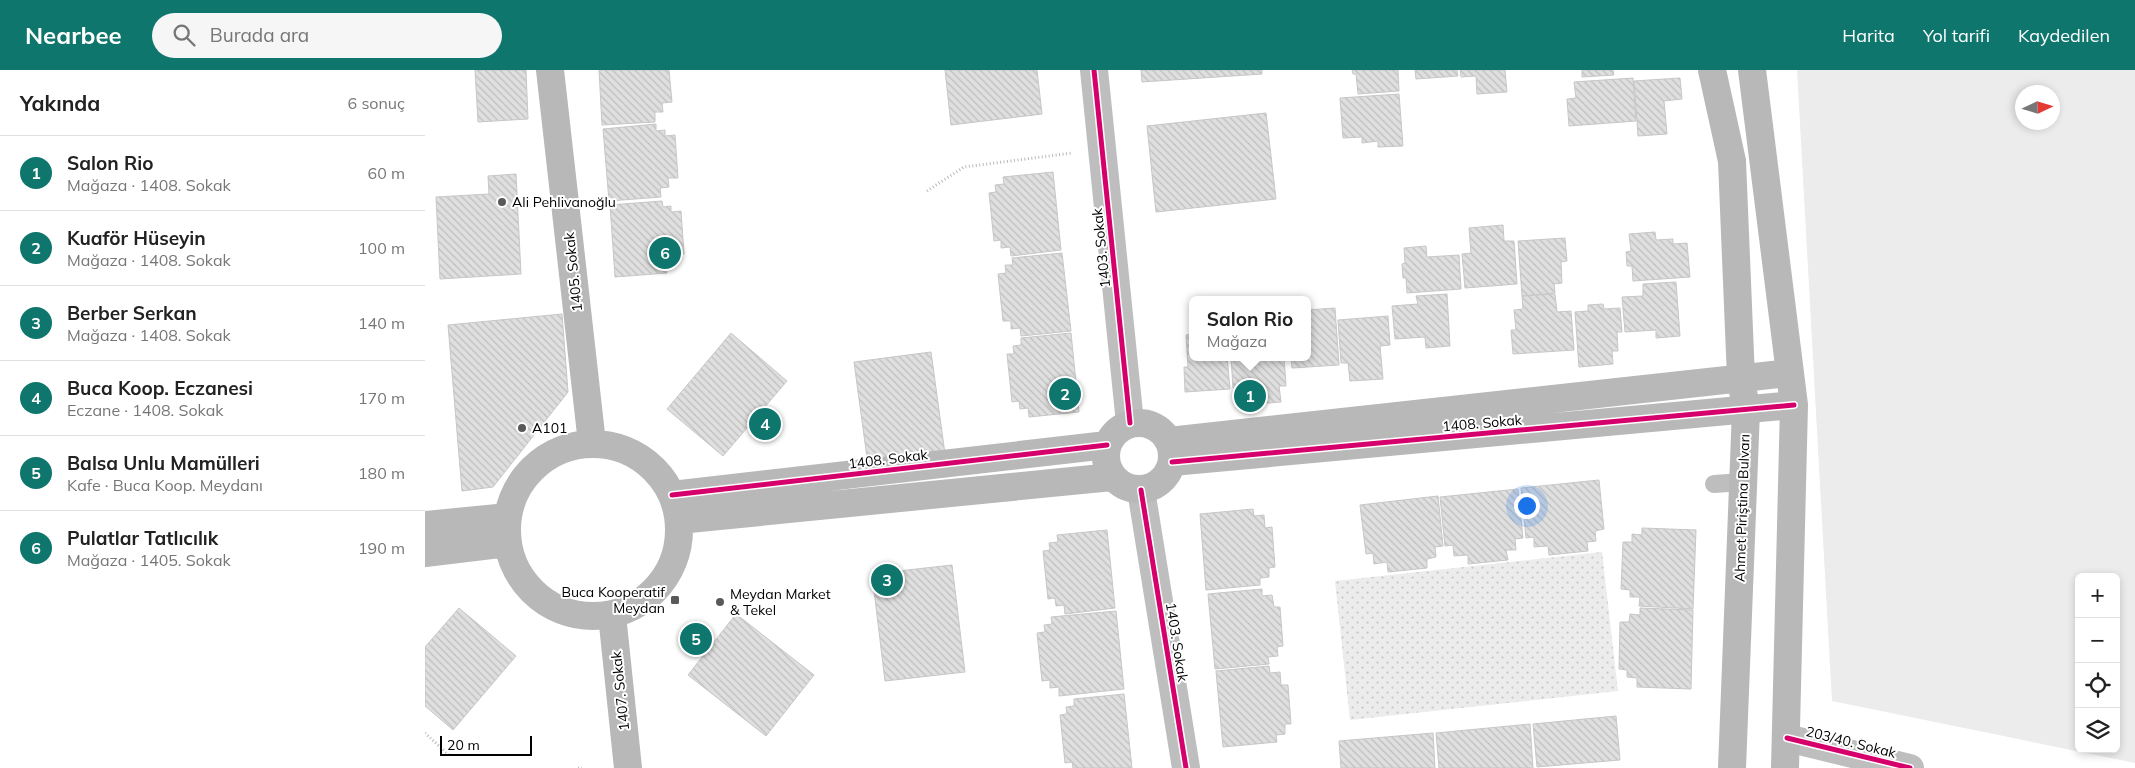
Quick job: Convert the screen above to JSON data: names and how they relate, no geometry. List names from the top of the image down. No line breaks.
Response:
{"streets":{"street":["1403. Sokak","1405. Sokak","1408. Sokak","Ahmet Piriştina Bulvarı","1407. Sokak","203/40. Sokak"]},"crossings":[["1403. Sokak","1408. Sokak"],["1405. Sokak","1408. Sokak"],["1405. Sokak","1407. Sokak"],["1408. Sokak","Ahmet Piriştina Bulvarı"],["1408. Sokak","1407. Sokak"]],"places":{"other":["Ali Pehlivanoğlu","A101","Meydan Market & Tekel"],"transit":["Buca Kooperatif Meydan"]},"scale_bar":"20 m","north":"right","page":{"header":"Nearbee","search":"Burada ara","nav":["Harita","Yol tarifi","Kaydedilen"],"heading":["Yakında","6 sonuç"],"list":[{"mark":"1","name":"Salon Rio","note":"Mağaza · 1408. Sokak","value":"60 m"},{"mark":"2","name":"Kuaför Hüseyin","note":"Mağaza · 1408. Sokak","value":"100 m"},{"mark":"3","name":"Berber Serkan","note":"Mağaza · 1408. Sokak","value":"140 m"},{"mark":"4","name":"Buca Koop. Eczanesi","note":"Eczane · 1408. Sokak","value":"170 m"},{"mark":"5","name":"Balsa Unlu Mamülleri","note":"Kafe · Buca Koop. Meydanı","value":"180 m"},{"mark":"6","name":"Pulatlar Tatlıcılık","note":"Mağaza · 1405. Sokak","value":"190 m"}],"pins":["6","2","1","4","3","5"],"popup":["Salon Rio","Mağaza"],"map_buttons":["+","−"],"scale":"20 m"}}
